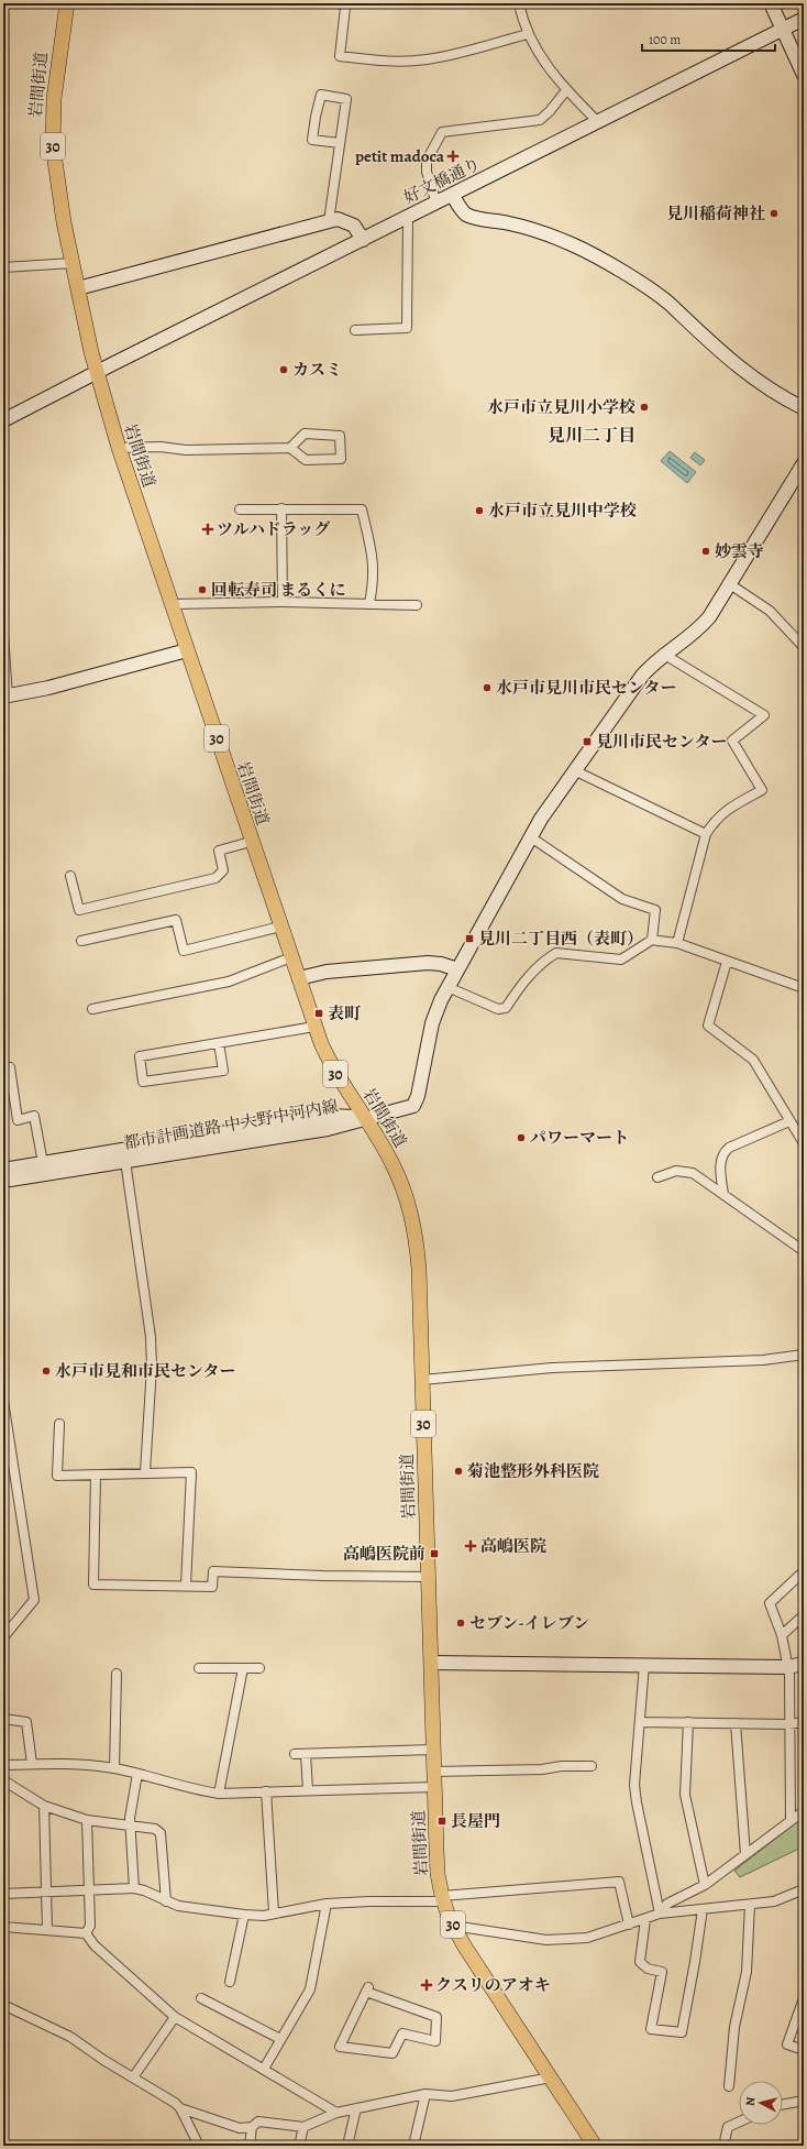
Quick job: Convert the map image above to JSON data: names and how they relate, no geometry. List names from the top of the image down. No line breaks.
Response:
{"streets":{"main road":["岩間街道","30"],"street":["好文橋通り","都市計画道路 中大野中河内線"]},"crossings":[["岩間街道","好文橋通り"],["岩間街道","都市計画道路 中大野中河内線"]],"districts":["見川二丁目"],"places":{"health":["petit madoca","ツルハドラッグ","高嶋医院","クスリのアオキ"],"other":["見川稲荷神社","カスミ","水戸市立見川小学校","水戸市立見川中学校","妙雲寺","回転寿司 まるくに","水戸市見川市民センター","パワーマート","水戸市見和市民センター","菊池整形外科医院","セブン-イレブン"],"transit":["見川市民センター","見川二丁目西（表町）","表町","高嶋医院前","長屋門"]},"scale_bar":"100 m","north":"left"}
